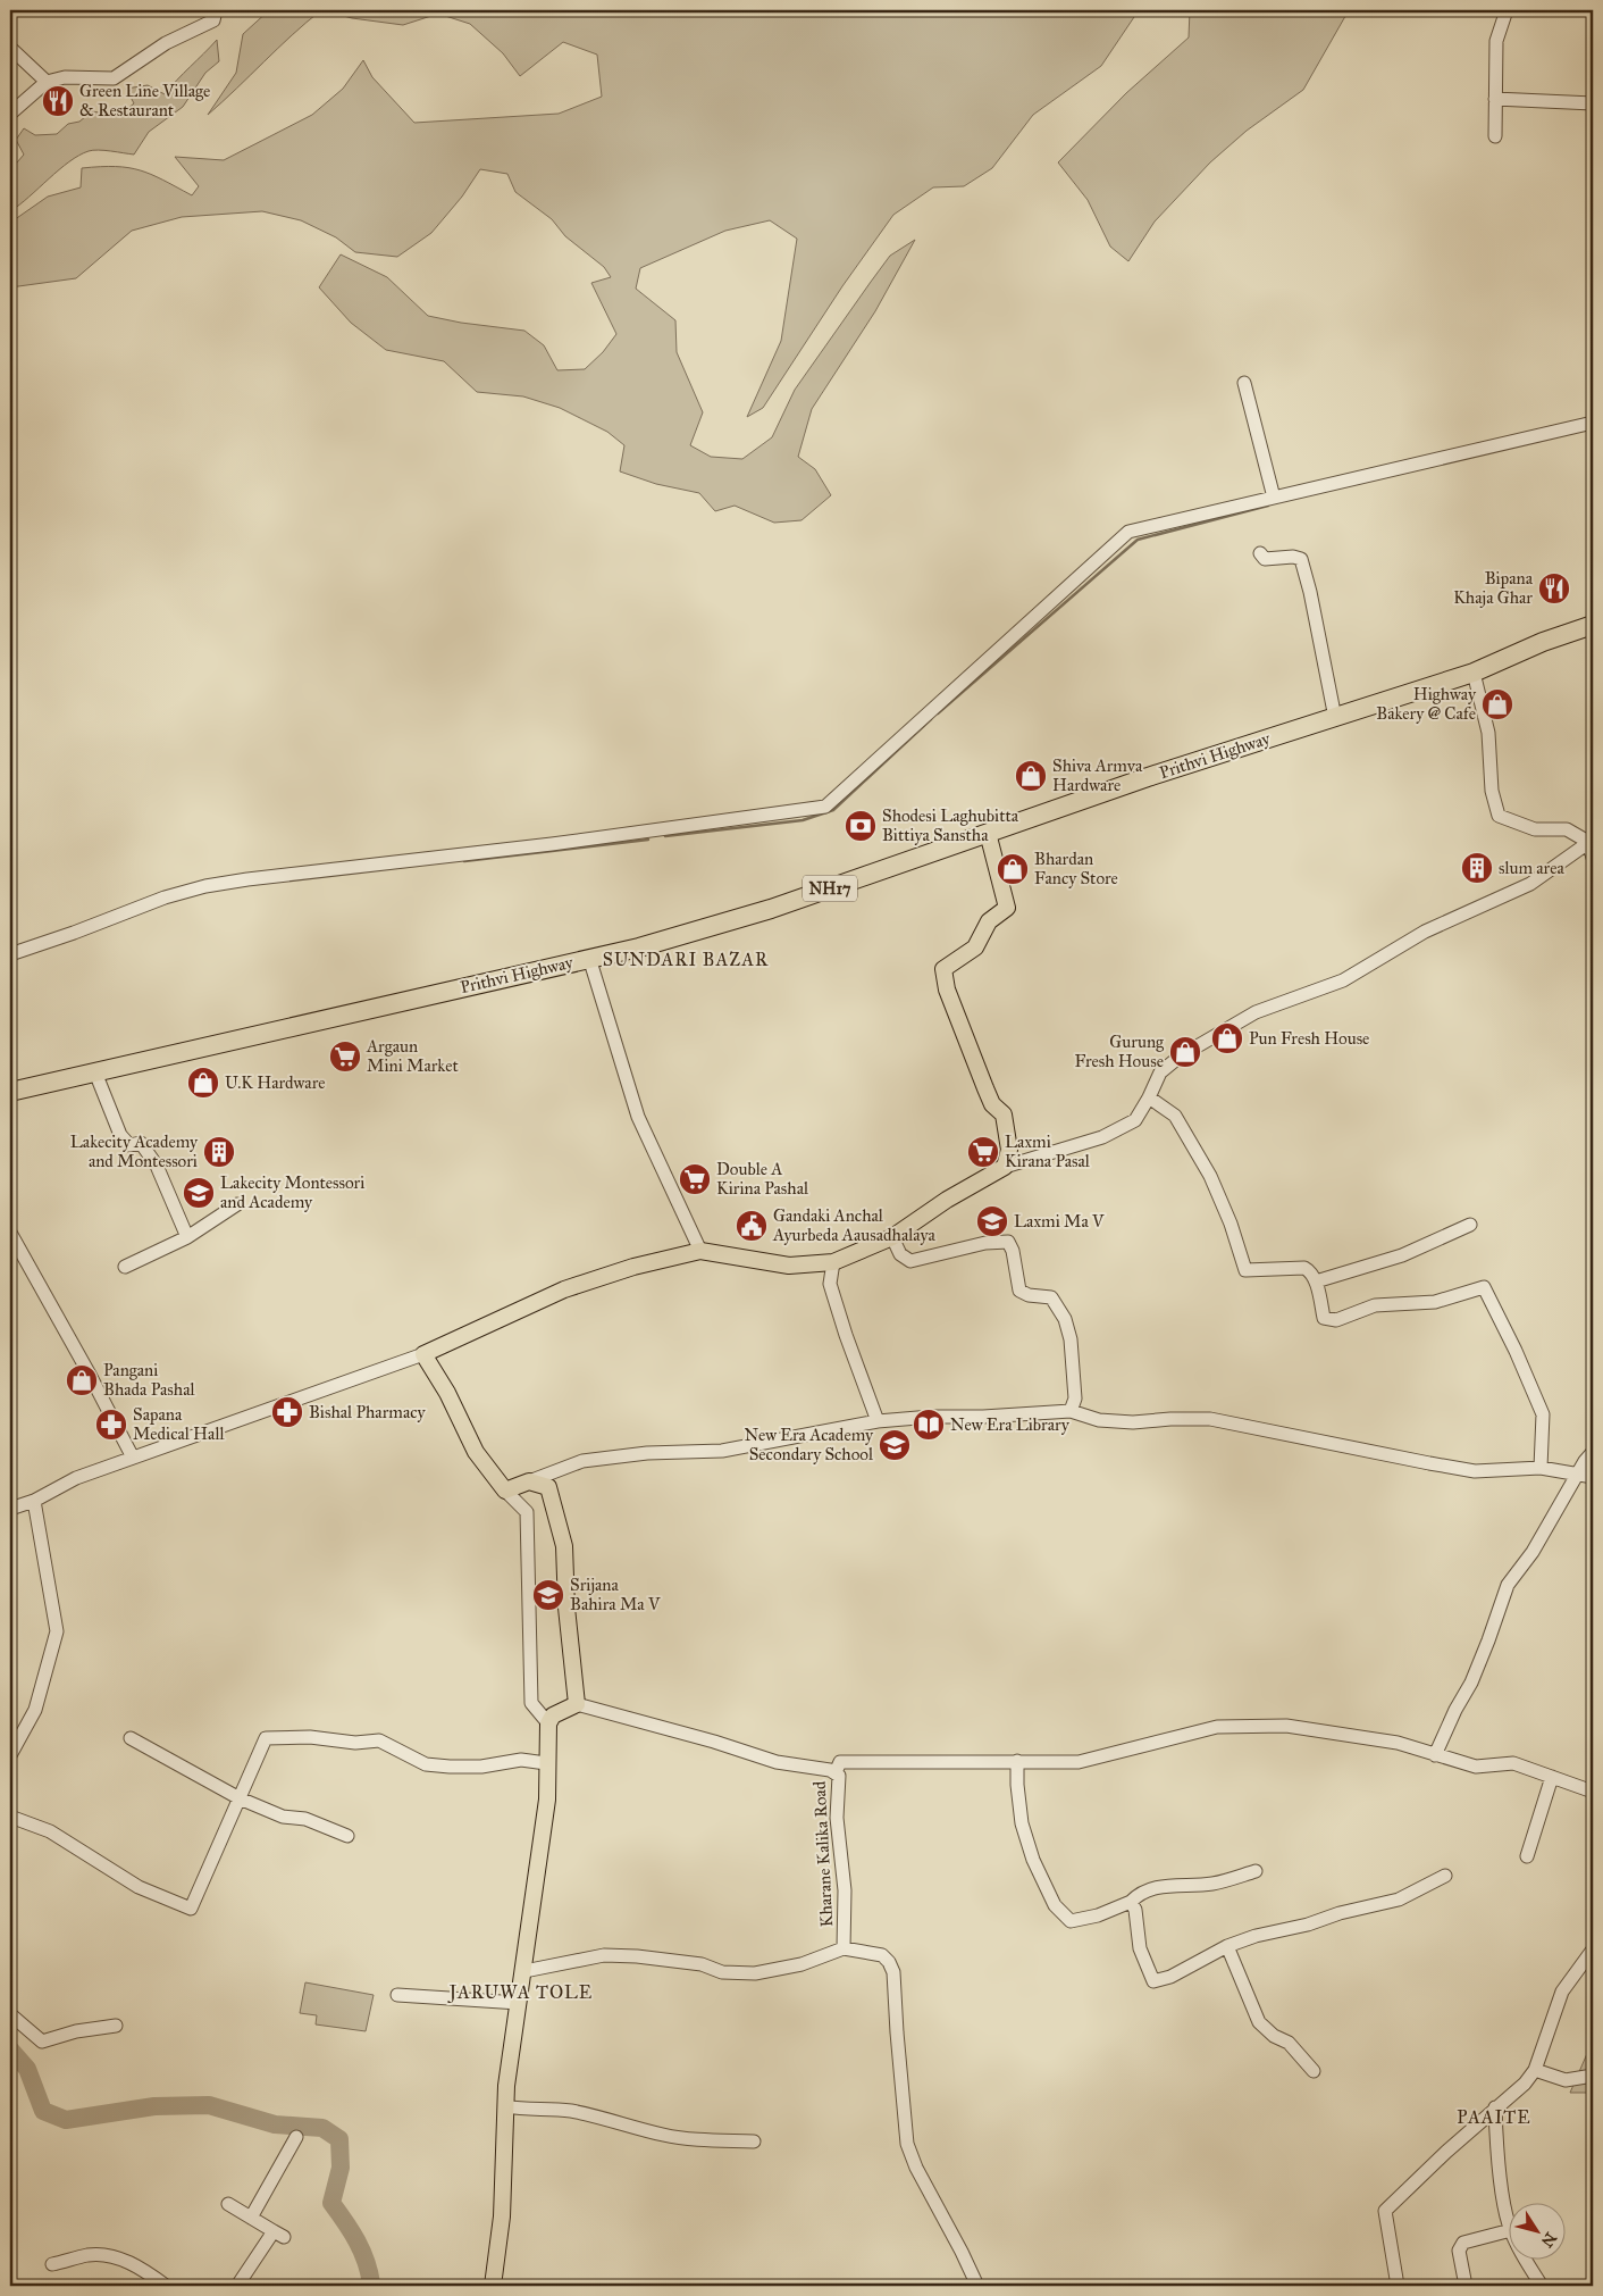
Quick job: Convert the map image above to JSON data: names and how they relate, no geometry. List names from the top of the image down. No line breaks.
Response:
{"streets":{"highway":["Prithvi Highway","NH17"],"street":["Kharane Kalika Road"]},"districts":["SUNDARI BAZAR","JARUWA TOLE","PAAITE"],"places":{"restaurant":["Green Line Village & Restaurant","Bipana Khaja Ghar"],"shop":["Highway Bakery @ Cafe","Shiva Armva Hardware","Bhardan Fancy Store","Pun Fresh House","Gurung Fresh House","U.K Hardware","Pangani Bhada Pashal"],"bank":["Shodesi Laghubitta Bittiya Sanstha"],"building":["slum area","Lakecity Academy and Montessori"],"supermarket":["Argaun Mini Market","Laxmi Kirana Pasal","Double A Kirina Pashal"],"school or university":["Lakecity Montessori and Academy","Laxmi Ma V","New Era Academy Secondary School","Srijana Bahira Ma V"],"public building":["Gandaki Anchal Ayurbeda Aausadhalaya"],"pharmacy":["Bishal Pharmacy","Sapana Medical Hall"],"library":["New Era Library"]},"north":"bottom right"}
